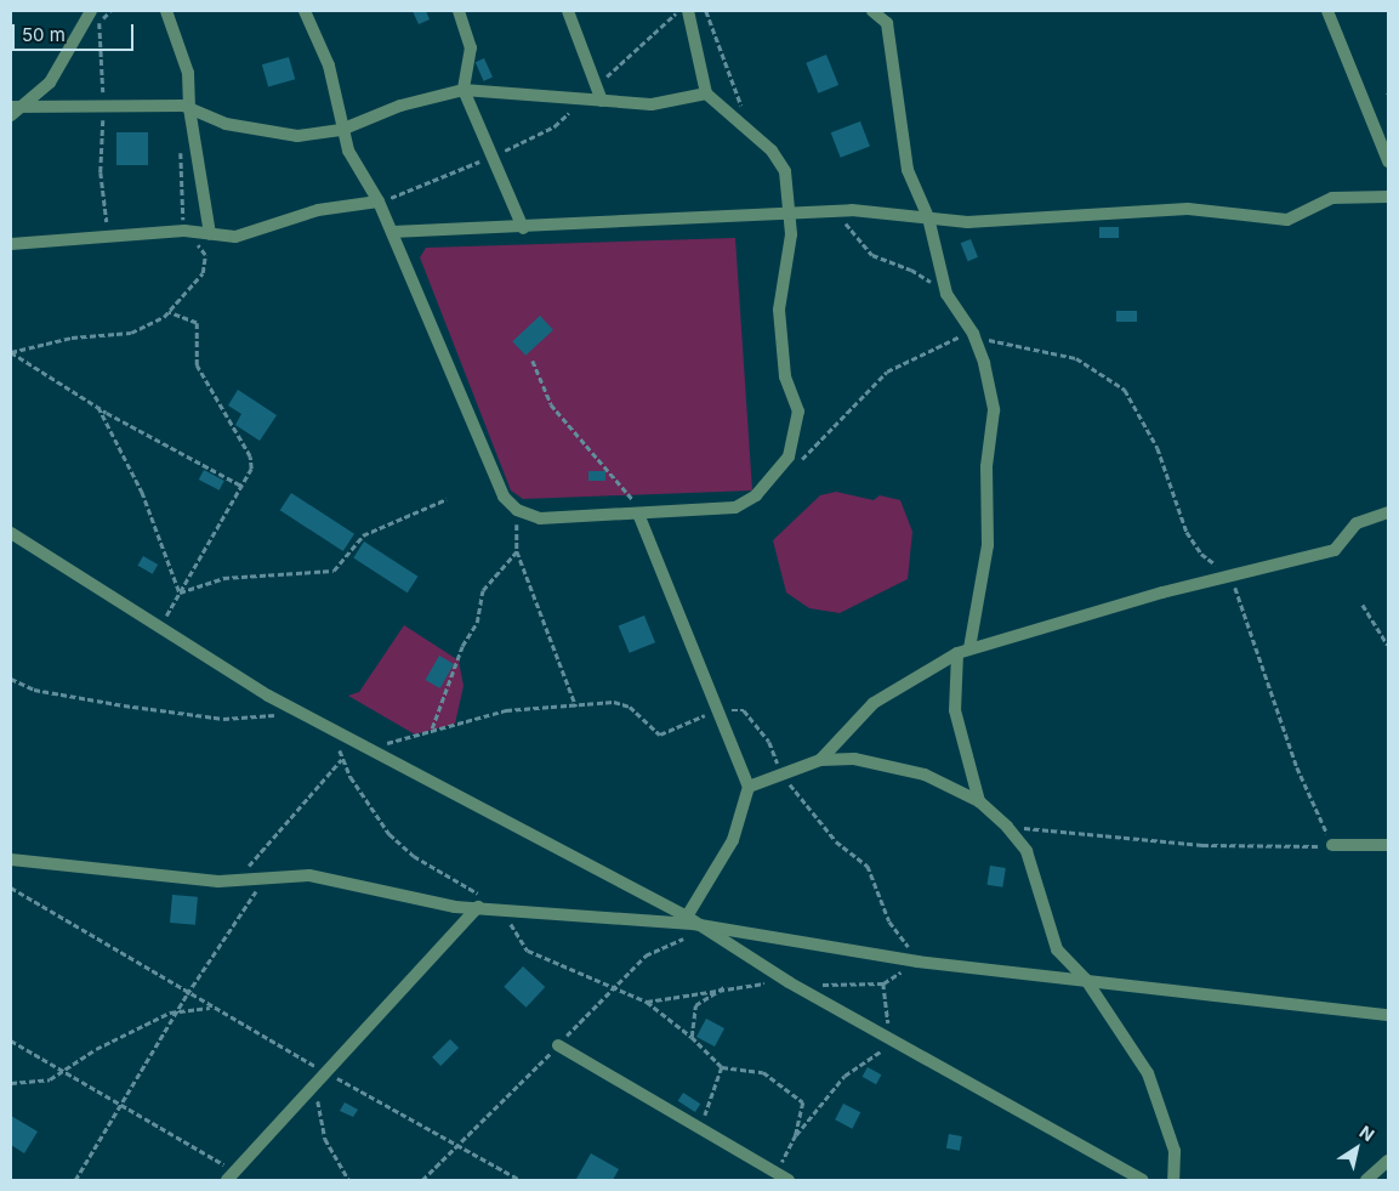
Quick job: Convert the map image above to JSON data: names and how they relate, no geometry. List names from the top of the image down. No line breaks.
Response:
{"scale_bar":"50 m","north":"top right"}
